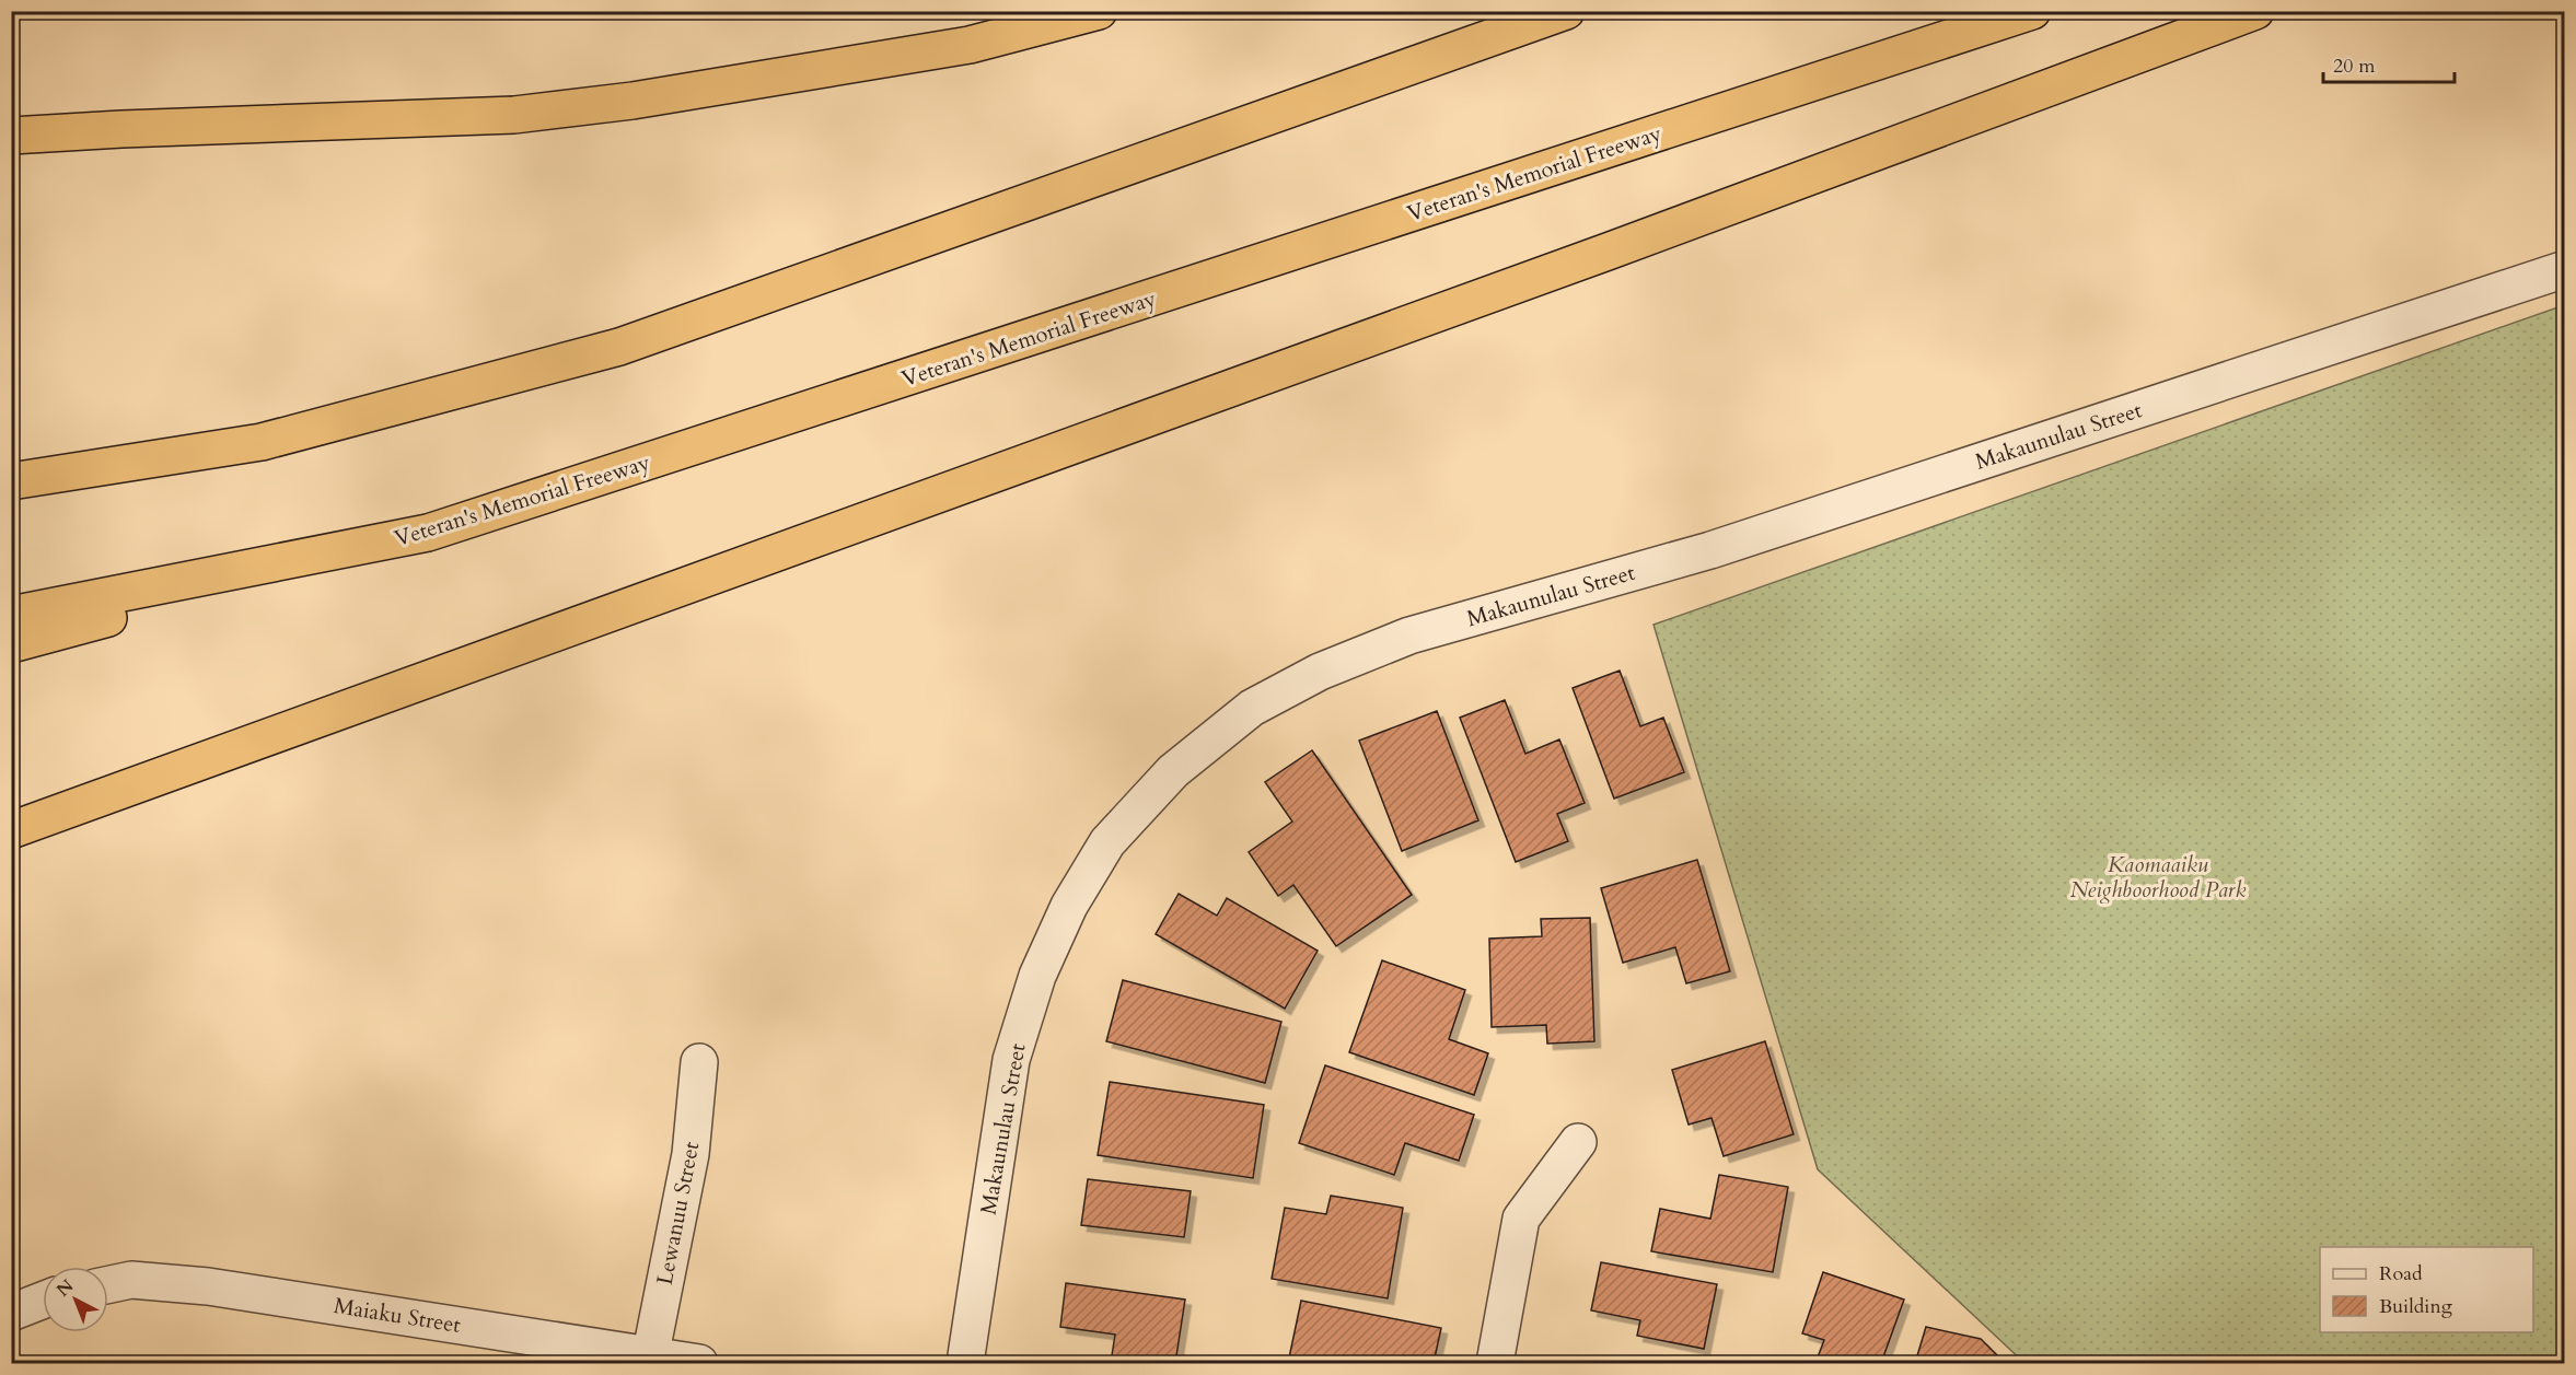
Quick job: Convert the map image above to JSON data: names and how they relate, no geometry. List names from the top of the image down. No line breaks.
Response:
{"streets":{"highway":["Veteran's Memorial Freeway"],"street":["Makaunulau Street","Lewanuu Street","Maiaku Street"]},"crossings":[["Lewanuu Street","Maiaku Street"]],"parks":["Kaomaaiku Neighboorhood Park"],"legend":["Road","Building"],"scale_bar":"20 m","north":"top left"}
